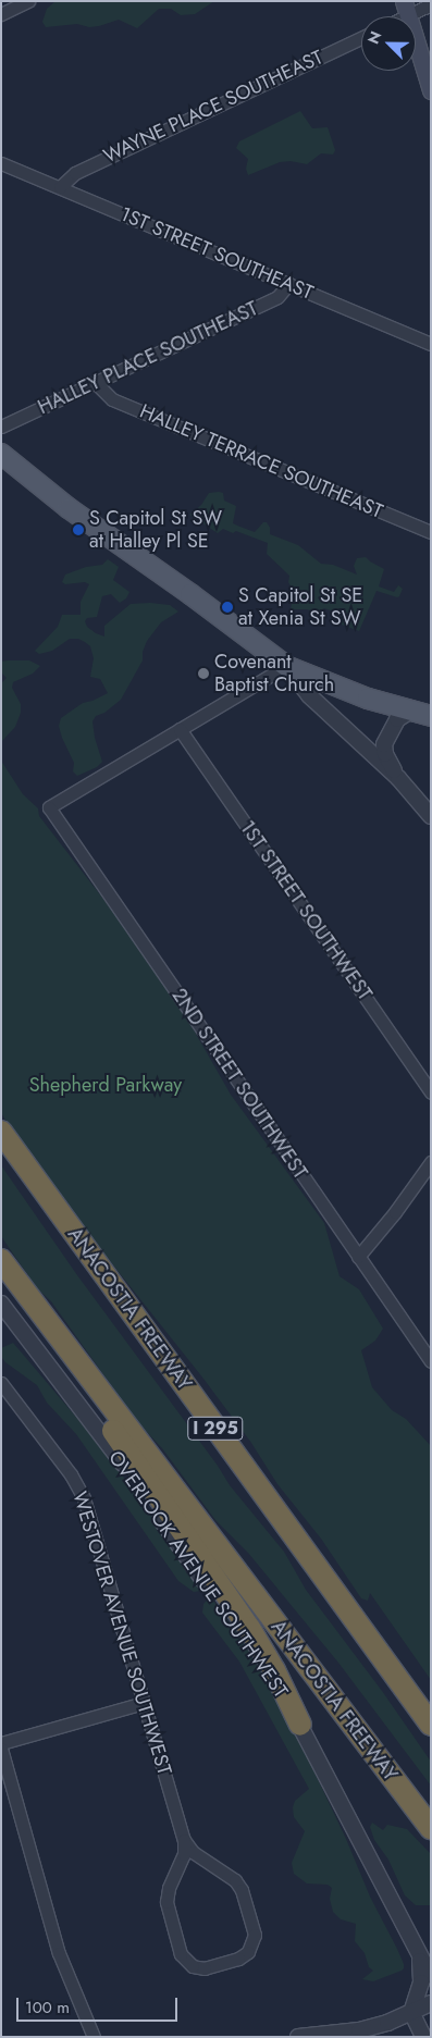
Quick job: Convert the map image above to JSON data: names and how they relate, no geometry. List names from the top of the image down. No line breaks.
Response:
{"streets":{"highway":["ANACOSTIA FREEWAY","I 295"],"street":["WAYNE PLACE SOUTHEAST","1ST STREET SOUTHEAST","HALLEY PLACE SOUTHEAST","HALLEY TERRACE SOUTHEAST","1ST STREET SOUTHWEST","2ND STREET SOUTHWEST","OVERLOOK AVENUE SOUTHWEST","WESTOVER AVENUE SOUTHWEST"]},"crossings":[["WAYNE PLACE SOUTHEAST","1ST STREET SOUTHEAST"],["1ST STREET SOUTHEAST","HALLEY PLACE SOUTHEAST"],["HALLEY PLACE SOUTHEAST","HALLEY TERRACE SOUTHEAST"],["1ST STREET SOUTHWEST","2ND STREET SOUTHWEST"]],"parks":["Shepherd Parkway"],"places":["S Capitol St SW at Halley Pl SE","S Capitol St SE at Xenia St SW","Covenant Baptist Church"],"scale_bar":"100 m","north":"top left"}
